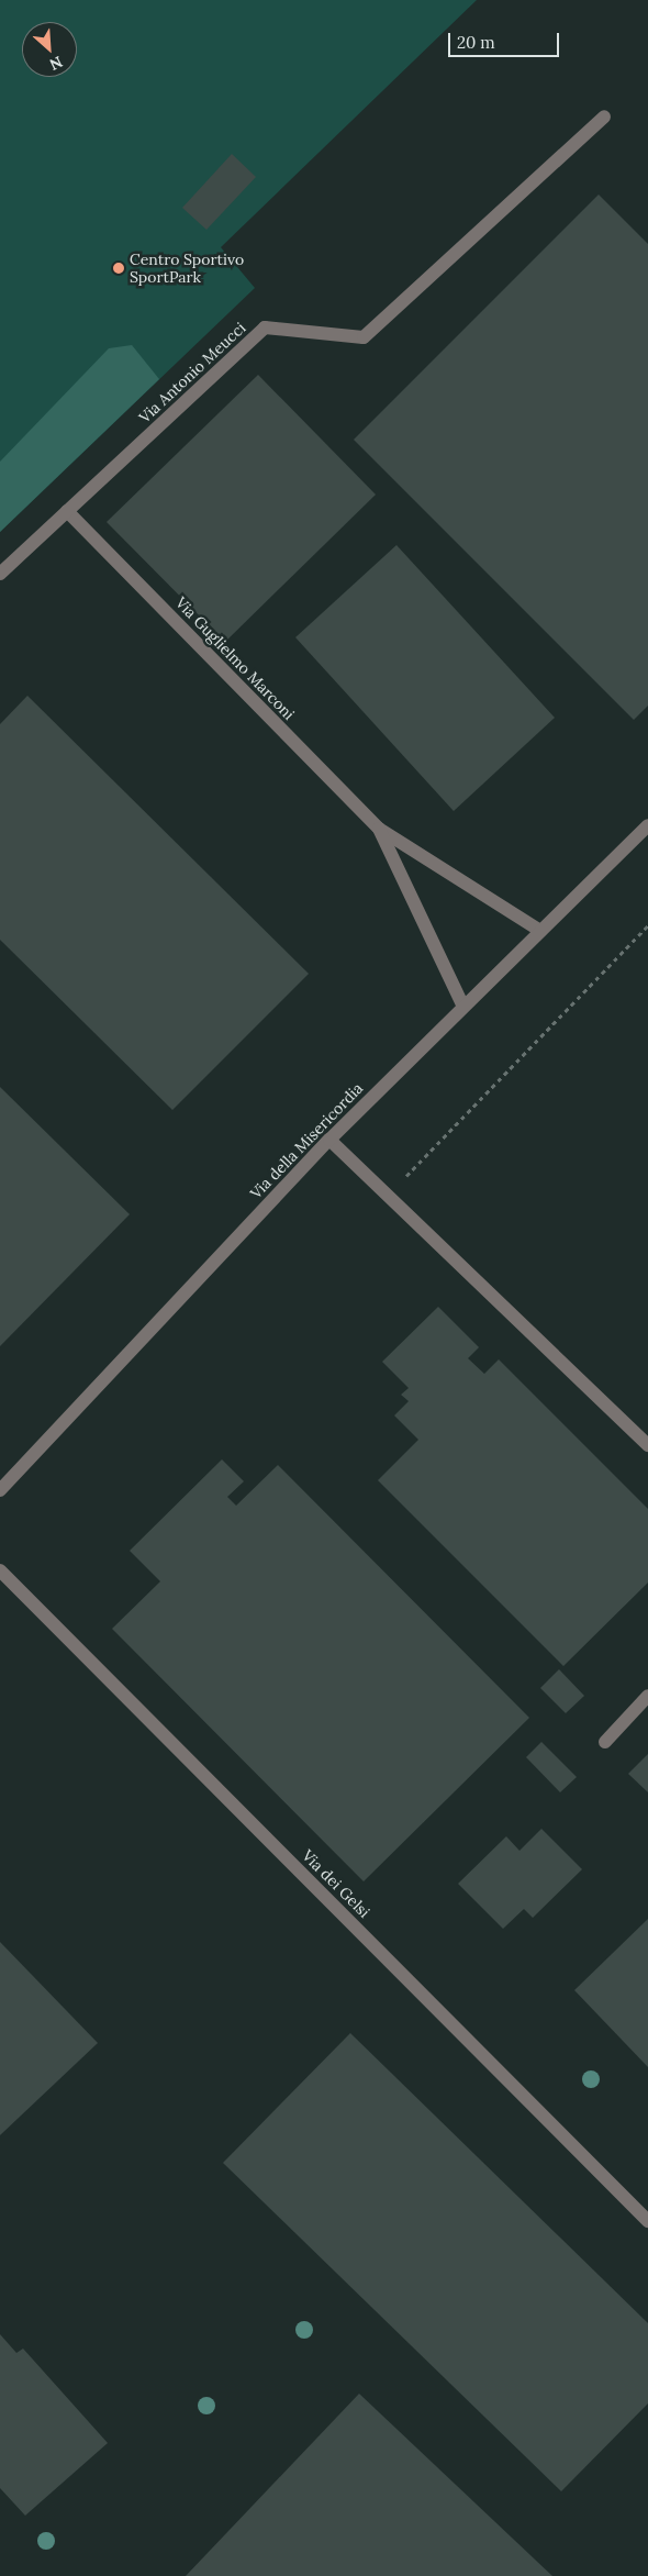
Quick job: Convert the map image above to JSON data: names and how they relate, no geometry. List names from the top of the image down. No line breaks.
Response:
{"streets":{"street":["Via Antonio Meucci","Via Guglielmo Marconi","Via della Misericordia","Via dei Gelsi"]},"crossings":[["Via Antonio Meucci","Via Guglielmo Marconi"],["Via Guglielmo Marconi","Via della Misericordia"]],"places":["Centro Sportivo SportPark"],"scale_bar":"20 m","north":"bottom right"}
